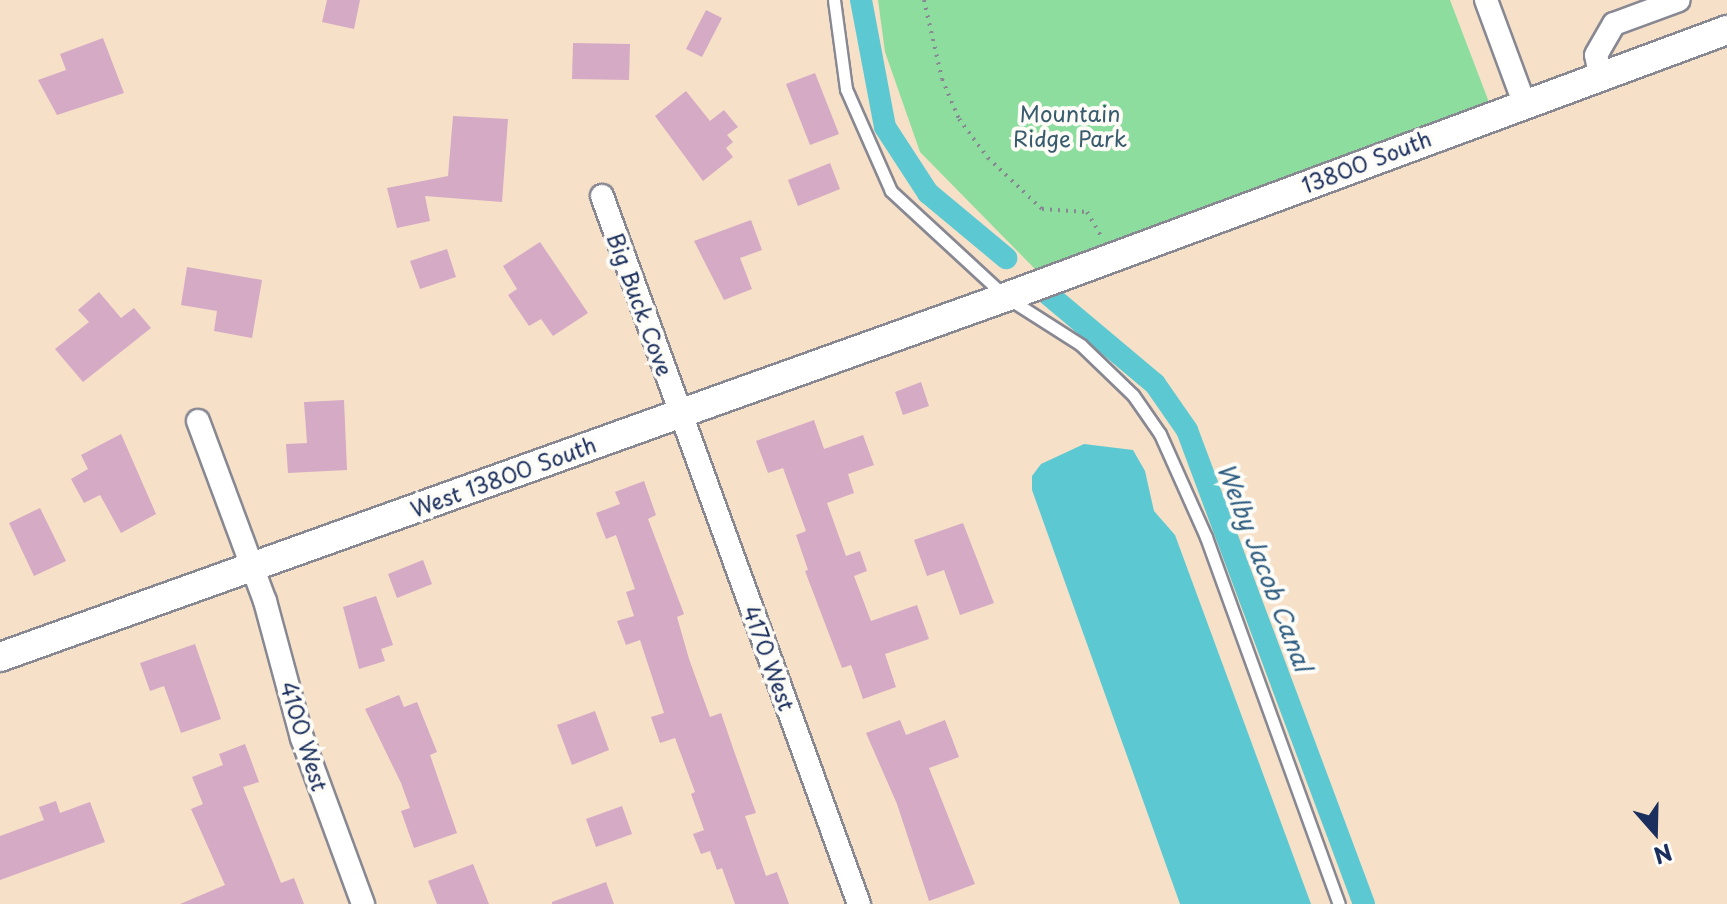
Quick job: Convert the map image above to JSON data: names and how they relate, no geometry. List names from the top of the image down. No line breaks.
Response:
{"streets":{"street":["13800 South","Big Buck Cove","West 13800 South","4170 West","4100 West"]},"crossings":[["13800 South","West 13800 South"],["Big Buck Cove","West 13800 South"],["Big Buck Cove","4170 West"],["West 13800 South","4170 West"],["West 13800 South","4100 West"]],"water":["Welby Jacob Canal"],"parks":["Mountain Ridge Park"],"north":"bottom"}
